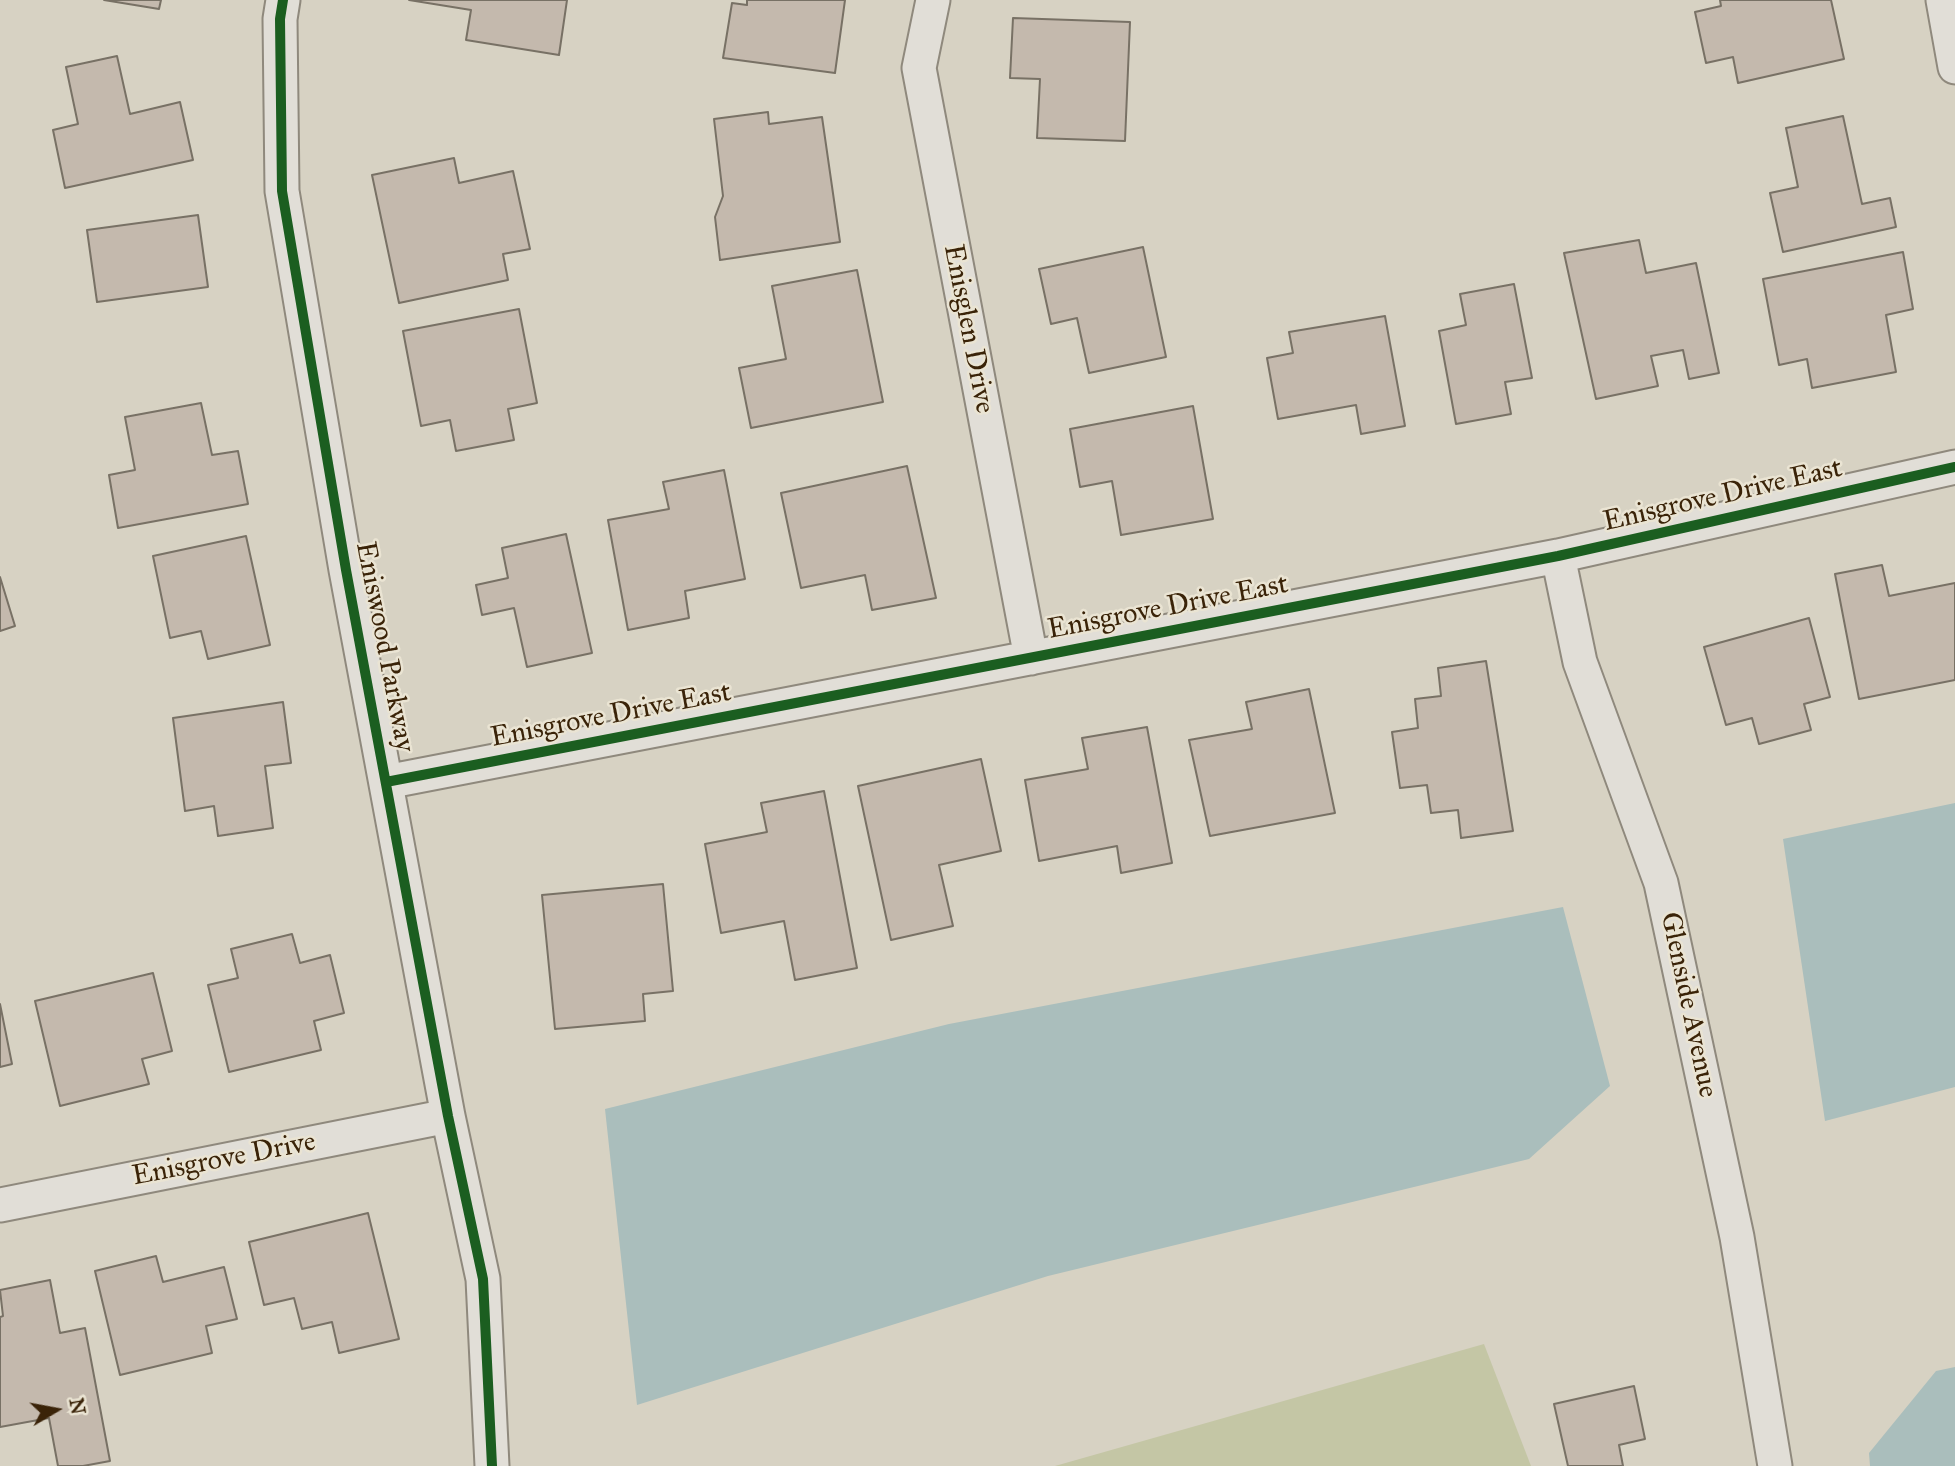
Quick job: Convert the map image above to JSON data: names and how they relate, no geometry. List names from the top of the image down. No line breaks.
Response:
{"streets":{"street":["Enisglen Drive","Enisgrove Drive East","Eniswood Parkway","Glenside Avenue","Enisgrove Drive"]},"crossings":[["Enisglen Drive","Enisgrove Drive East"],["Enisgrove Drive East","Eniswood Parkway"],["Enisgrove Drive East","Glenside Avenue"],["Eniswood Parkway","Enisgrove Drive"]],"north":"right"}
